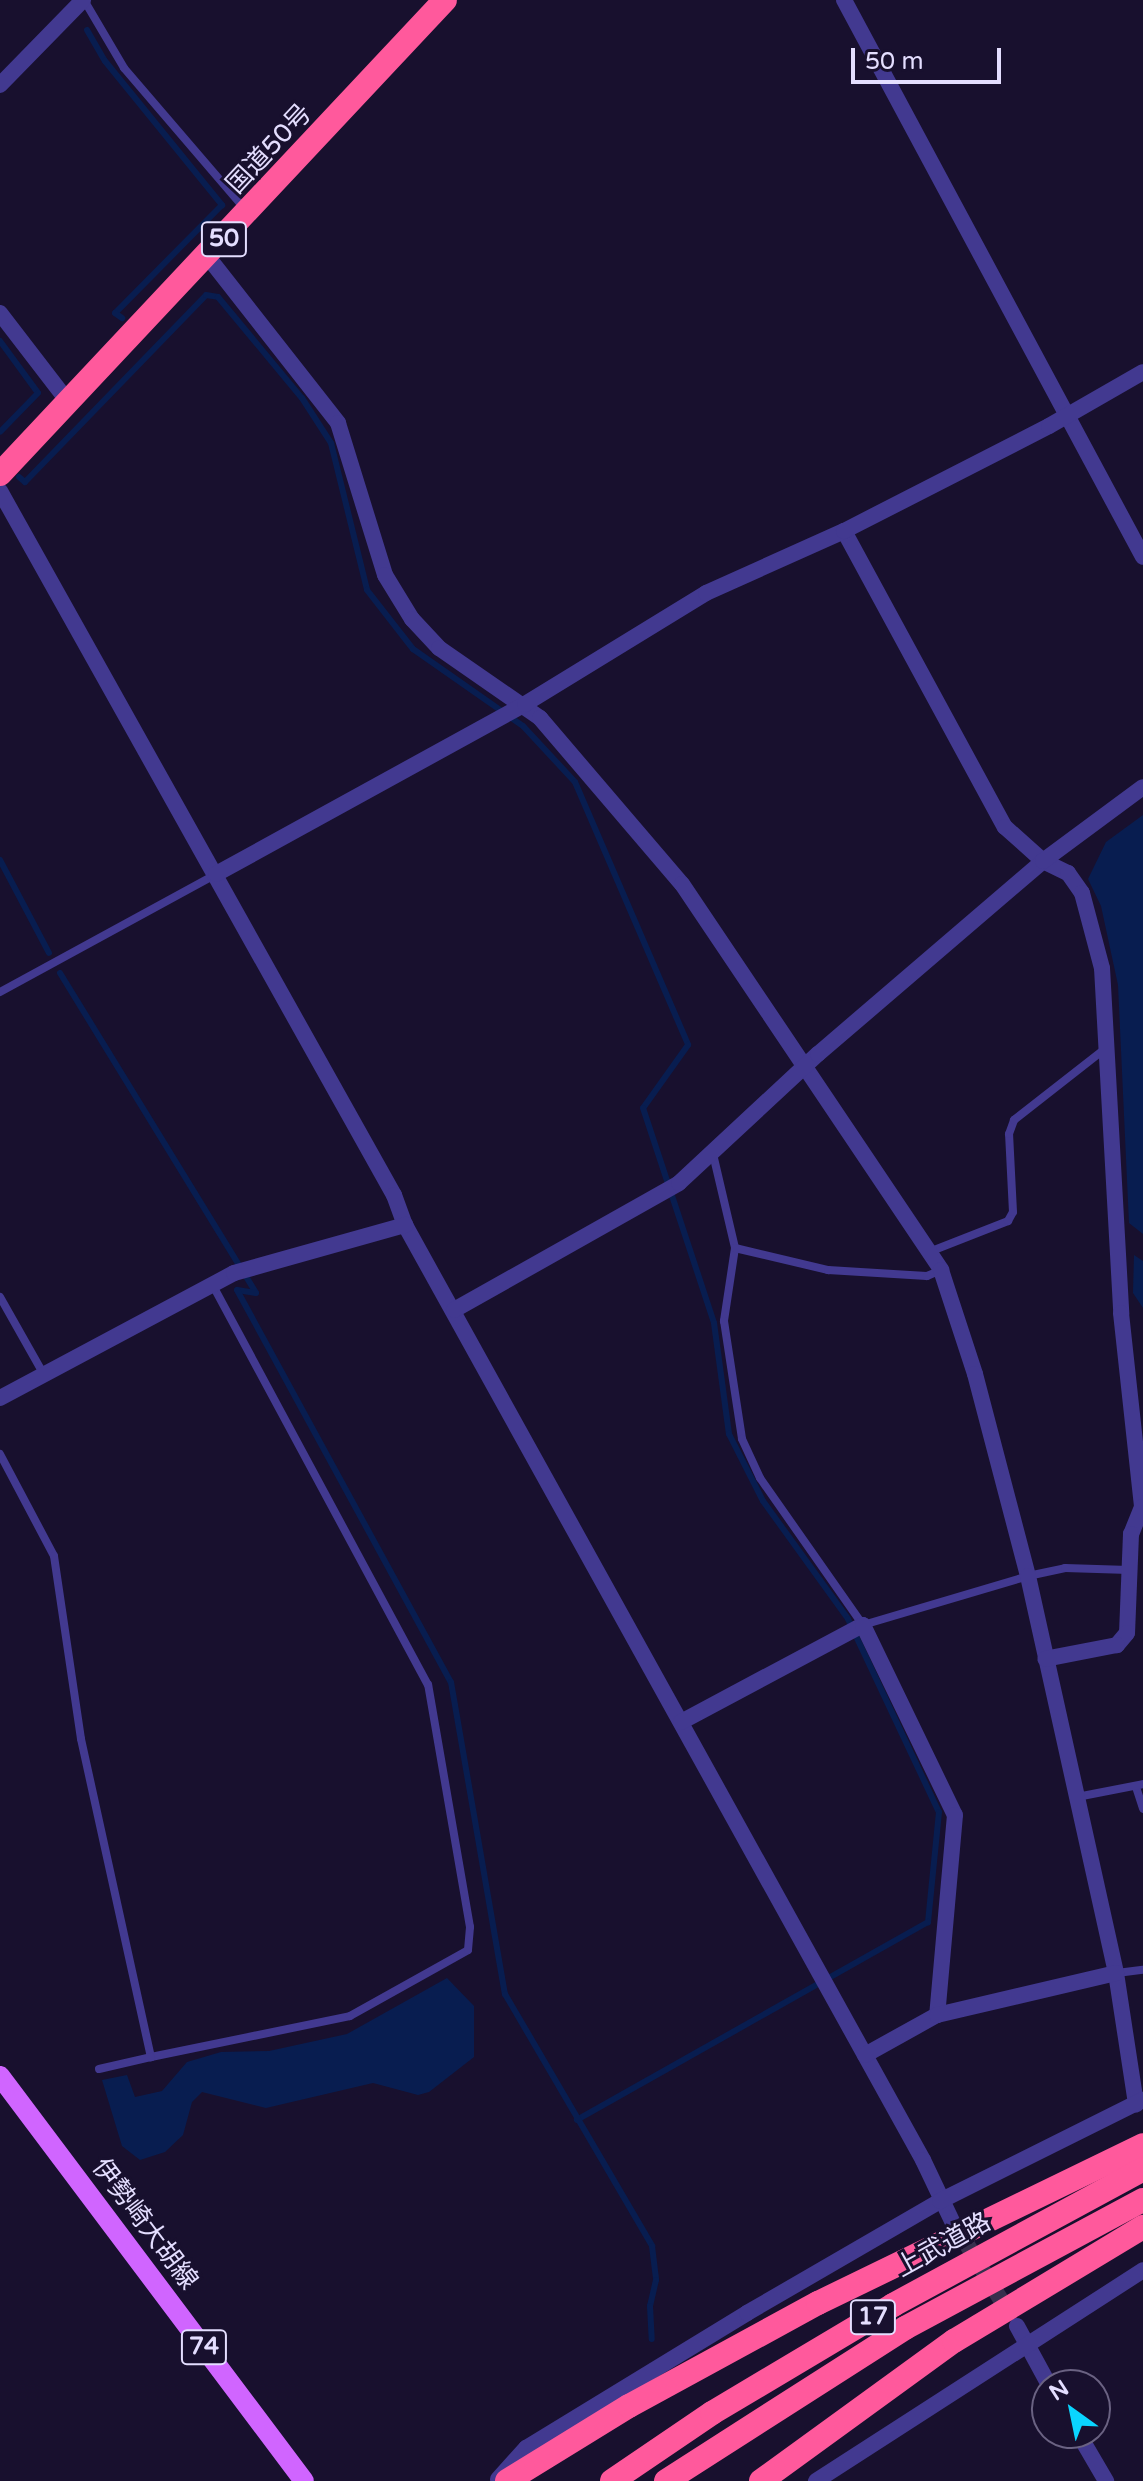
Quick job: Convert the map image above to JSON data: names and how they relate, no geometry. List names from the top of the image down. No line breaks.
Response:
{"streets":{"highway":["国道50号","50","上武道路","17"],"main road":["伊勢崎大胡線","74"]},"scale_bar":"50 m","north":"top left"}
